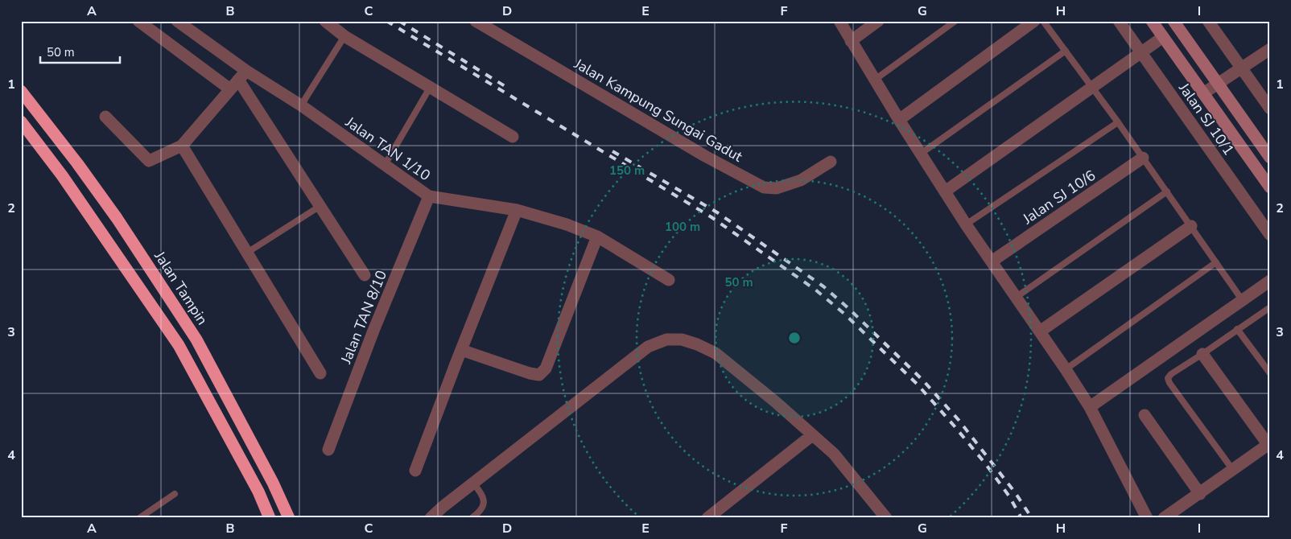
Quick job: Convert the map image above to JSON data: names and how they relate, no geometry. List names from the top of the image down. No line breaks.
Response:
{"streets":{"highway":["Jalan Tampin"],"street":["Jalan Kampung Sungai Gadut","Jalan SJ 10/1","Jalan TAN 1/10","Jalan SJ 10/6","Jalan TAN 8/10"]},"crossings":[["Jalan TAN 1/10","Jalan TAN 8/10"]],"scale_bar":"50 m","grid":{"columns":["A","B","C","D","E","F","G","H","I"],"rows":["1","2","3","4"]},"rings":["150 m","100 m","50 m"]}
